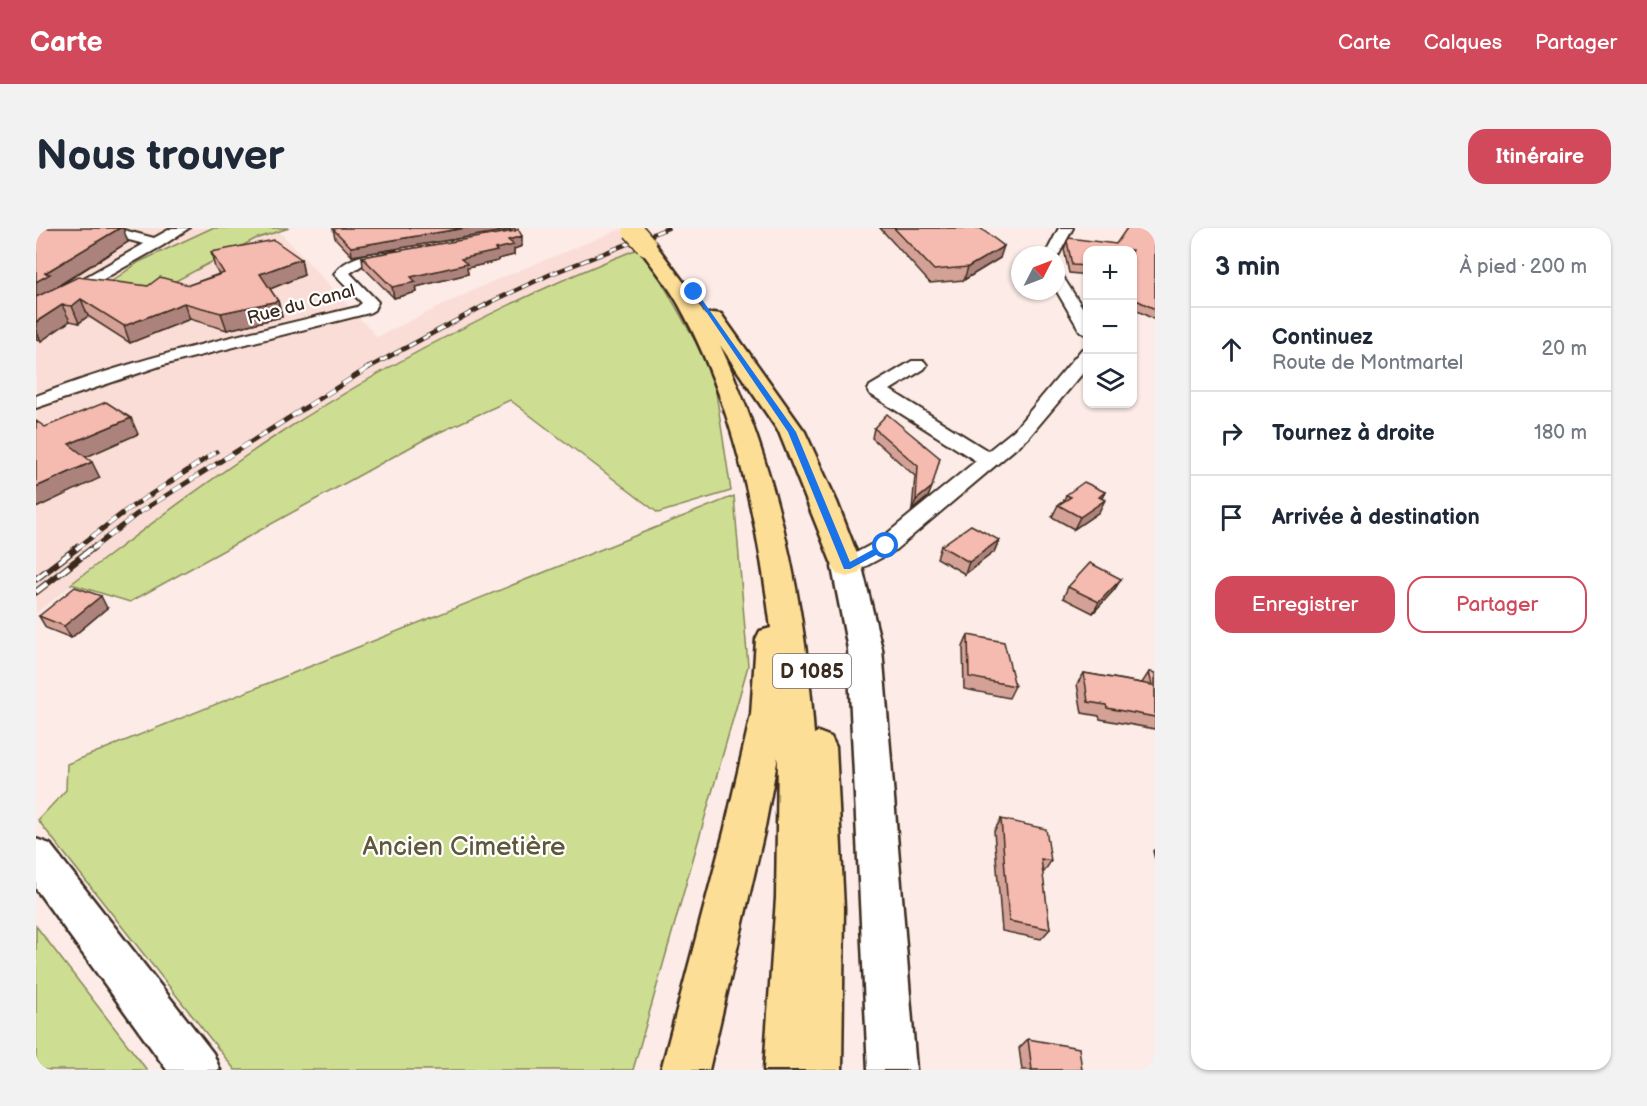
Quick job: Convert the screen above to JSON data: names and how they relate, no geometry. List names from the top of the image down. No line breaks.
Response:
{"streets":{"main road":["D 1085"],"street":["Rue du Canal"]},"parks":["Ancien Cimetière"],"north":"top right","page":{"header":"Carte","nav":["Carte","Calques","Partager"],"buttons":["Itinéraire",["Enregistrer","Partager"]],"title":"Nous trouver","heading":["3 min","À pied · 200 m"],"map_buttons":["+","−"],"list":[["Continuez","Route de Montmartel","20 m"],["Tournez à droite","180 m"],"Arrivée à destination"]}}
